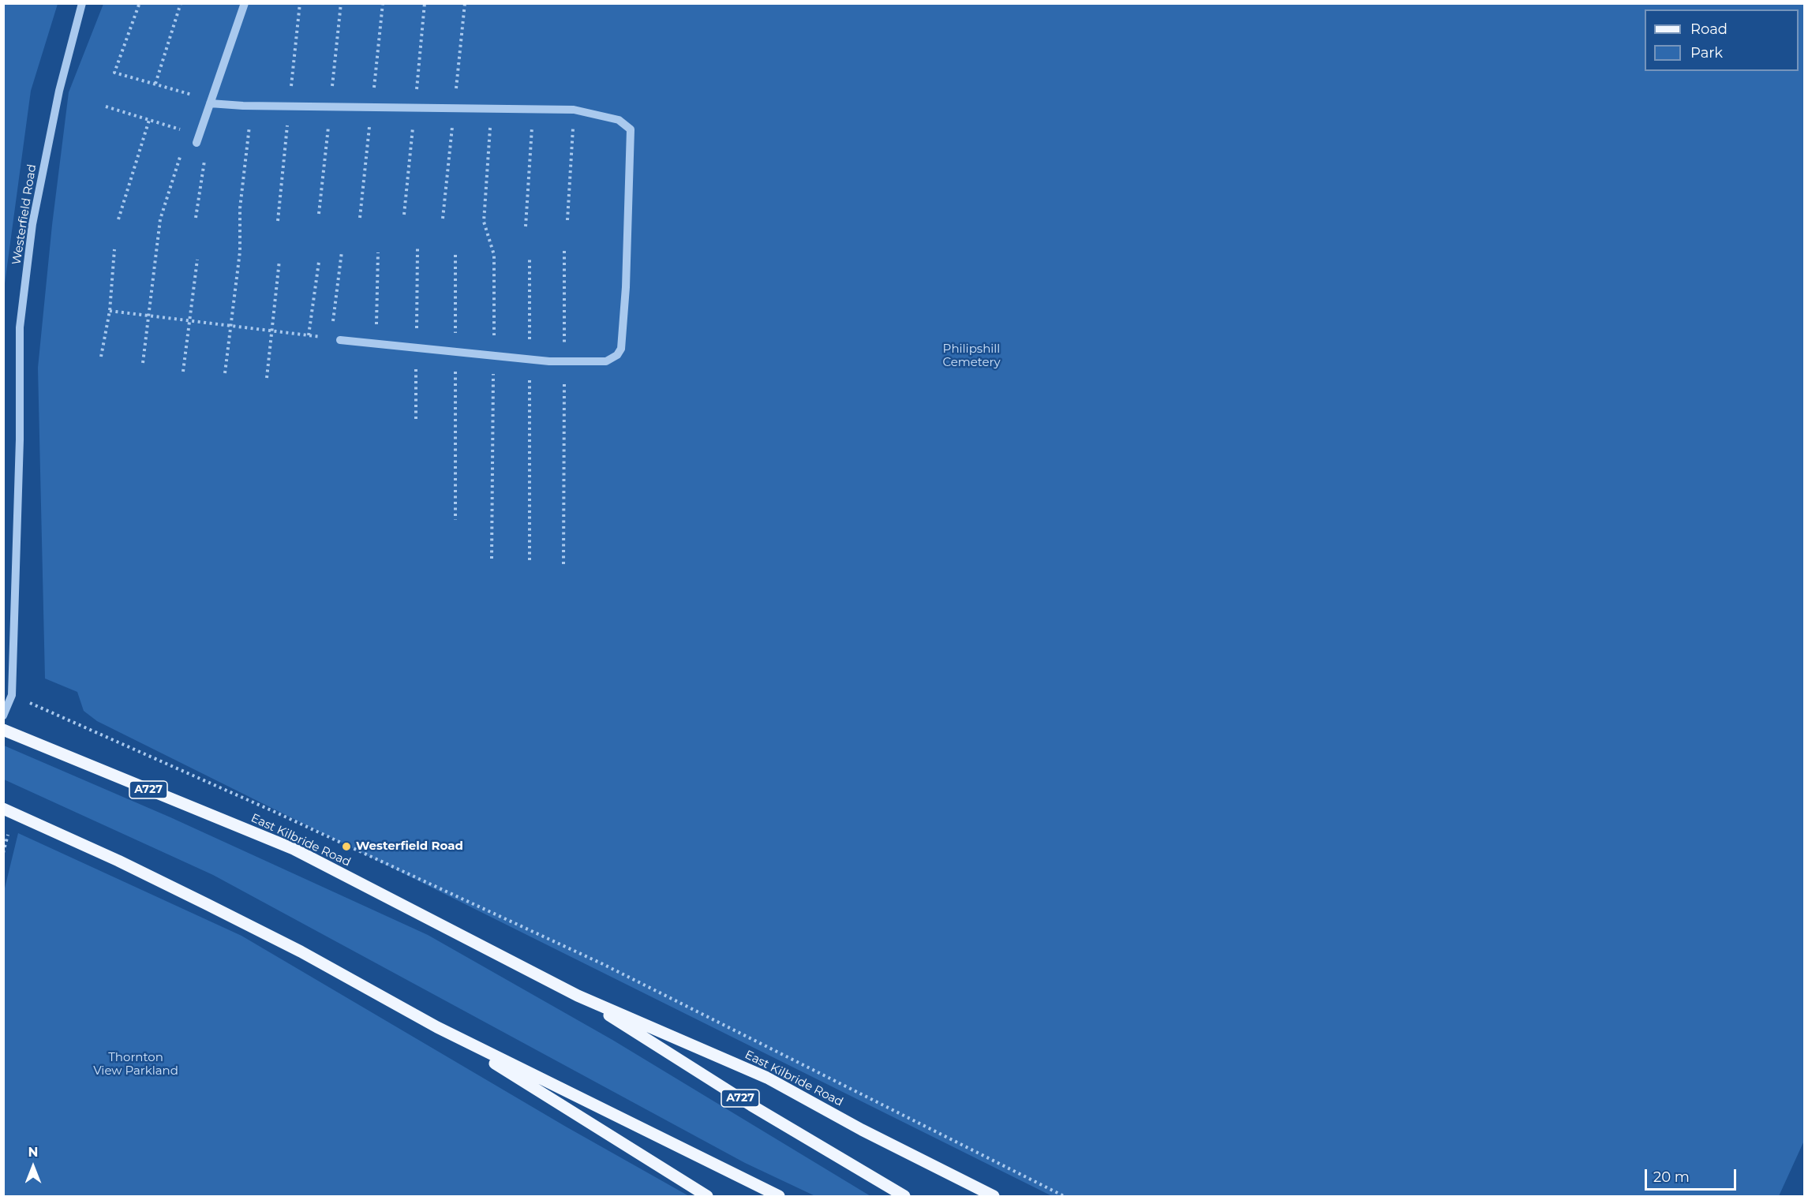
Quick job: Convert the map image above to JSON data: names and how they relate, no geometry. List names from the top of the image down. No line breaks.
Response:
{"streets":{"main road":["A727","East Kilbride Road"],"street":["Westerfield Road"]},"parks":["Philipshill Cemetery","Thornton View Parkland"],"places":["Westerfield Road"],"legend":["Road","Park"],"scale_bar":"20 m","north":"top"}
